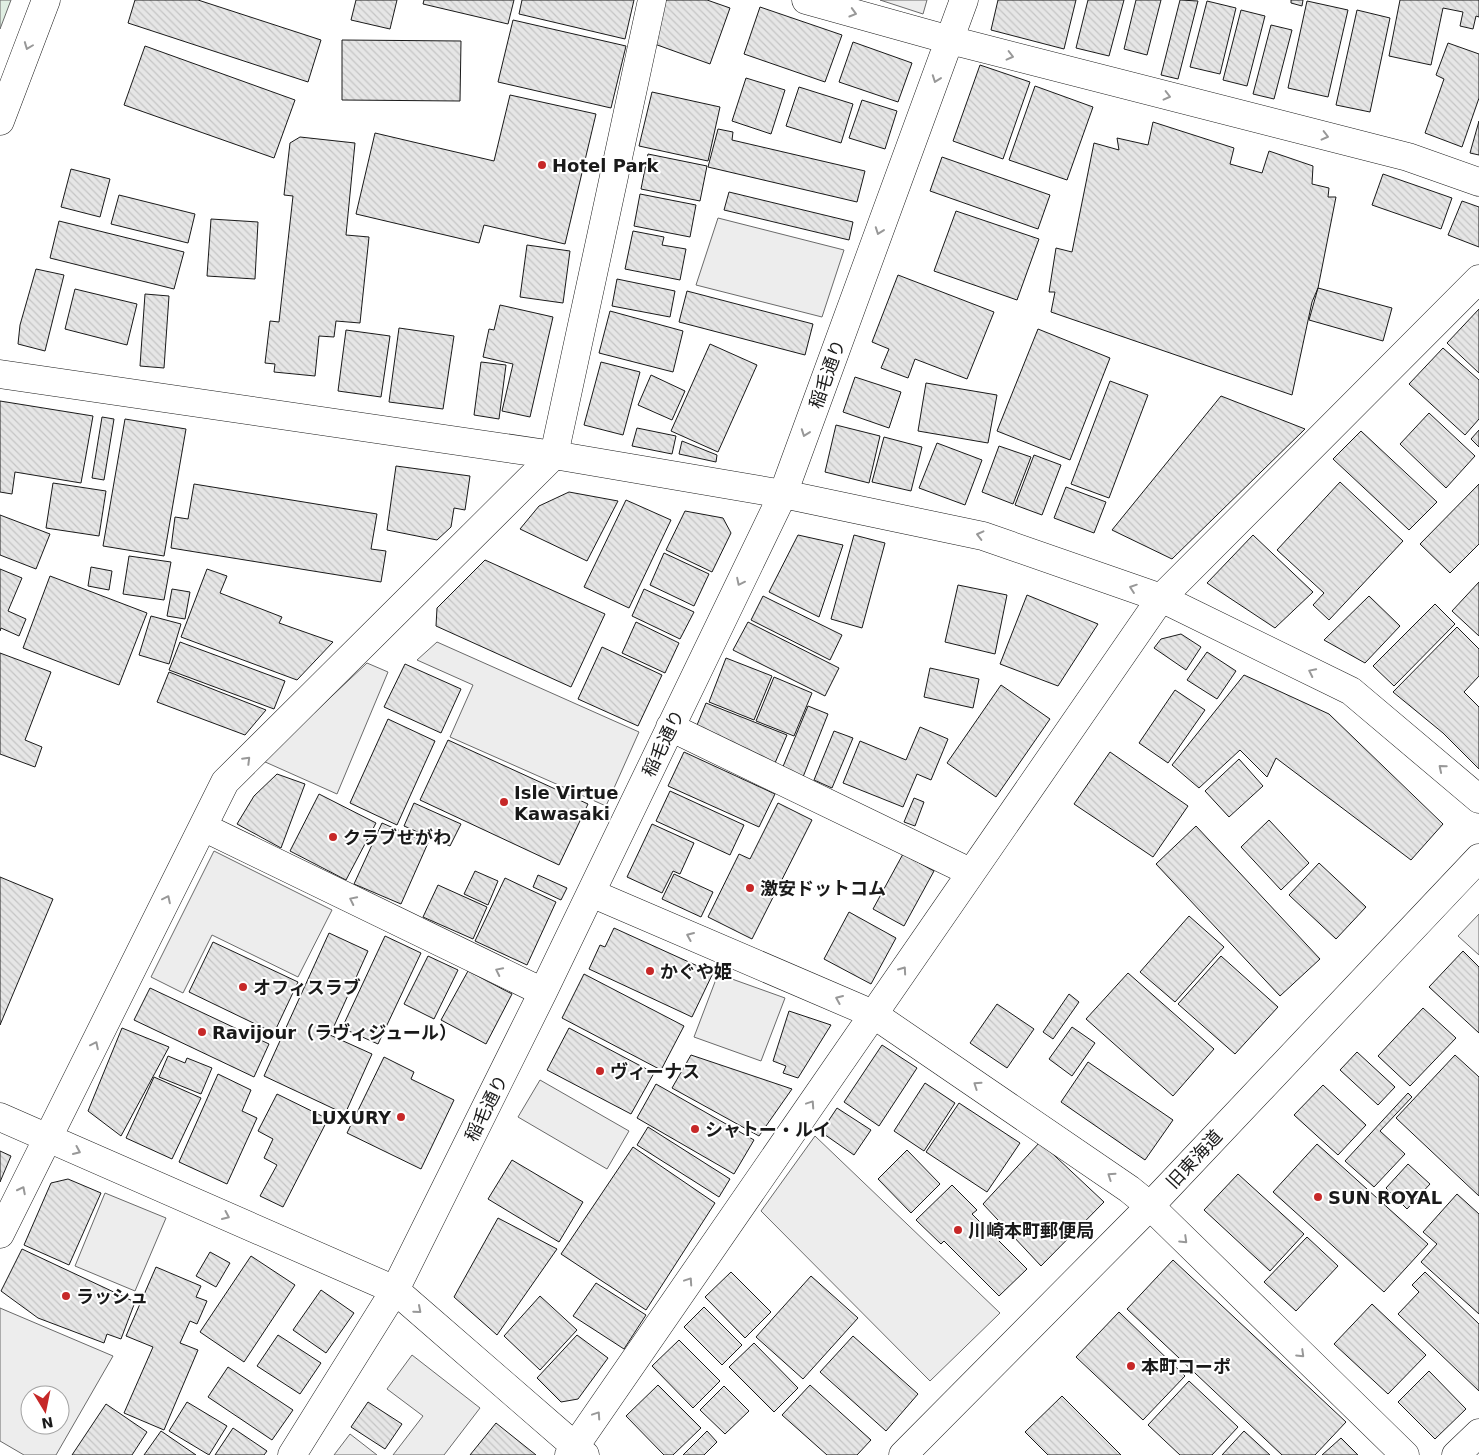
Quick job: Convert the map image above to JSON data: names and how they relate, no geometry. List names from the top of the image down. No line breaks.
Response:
{"streets":{"main road":["稲毛通り","旧東海道"]},"one_way":["稲毛通り"],"places":["Hotel Park","Isle Virtue Kawasaki","クラブせがわ","激安ドットコム","かぐや姫","オフィスラブ","Ravijour（ラヴィジュール）","ヴィーナス","LUXURY","シャトー・ルイ","SUN ROYAL","川崎本町郵便局","ラッシュ","本町コーポ"],"north":"bottom"}
